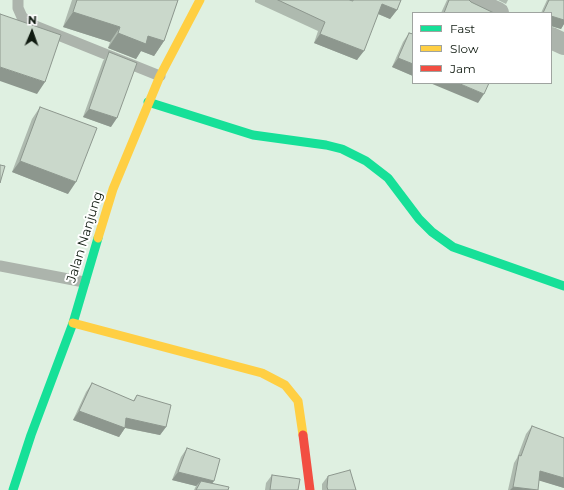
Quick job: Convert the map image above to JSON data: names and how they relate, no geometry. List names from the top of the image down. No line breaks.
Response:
{"streets":{"street":["Jalan Nanjung"]},"legend":["Fast","Slow","Jam"],"north":"top"}
